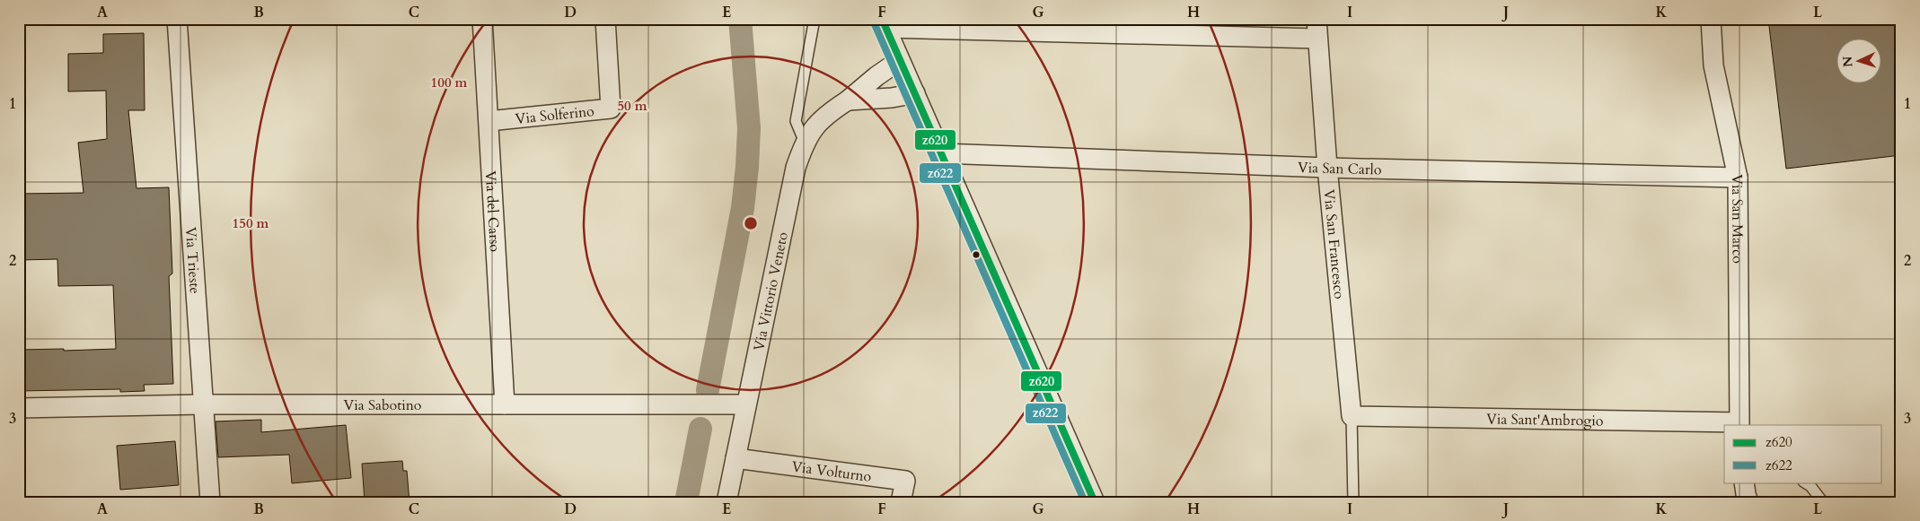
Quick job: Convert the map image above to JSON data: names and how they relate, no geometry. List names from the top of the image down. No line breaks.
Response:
{"streets":{"street":["Via Solferino","Via San Carlo","Via del Carso","Via San Marco","Via San Francesco","Via Trieste","Via Vittorio Veneto","Via Sabotino","Via Sant'Ambrogio","Via Volturno"]},"crossings":[["Via Solferino","Via del Carso"],["Via San Carlo","Via San Marco"],["Via San Carlo","Via San Francesco"],["Via del Carso","Via Sabotino"],["Via San Marco","Via Sant'Ambrogio"],["Via San Francesco","Via Sant'Ambrogio"],["Via Trieste","Via Sabotino"],["Via Vittorio Veneto","Via Sabotino"],["Via Vittorio Veneto","Via Volturno"]],"lines":["transit line z620","transit line z622"],"legend":["z620","z622"],"north":"left","grid":{"columns":["A","B","C","D","E","F","G","H","I","J","K","L"],"rows":["1","2","3"]},"rings":["100 m","50 m","150 m"]}
